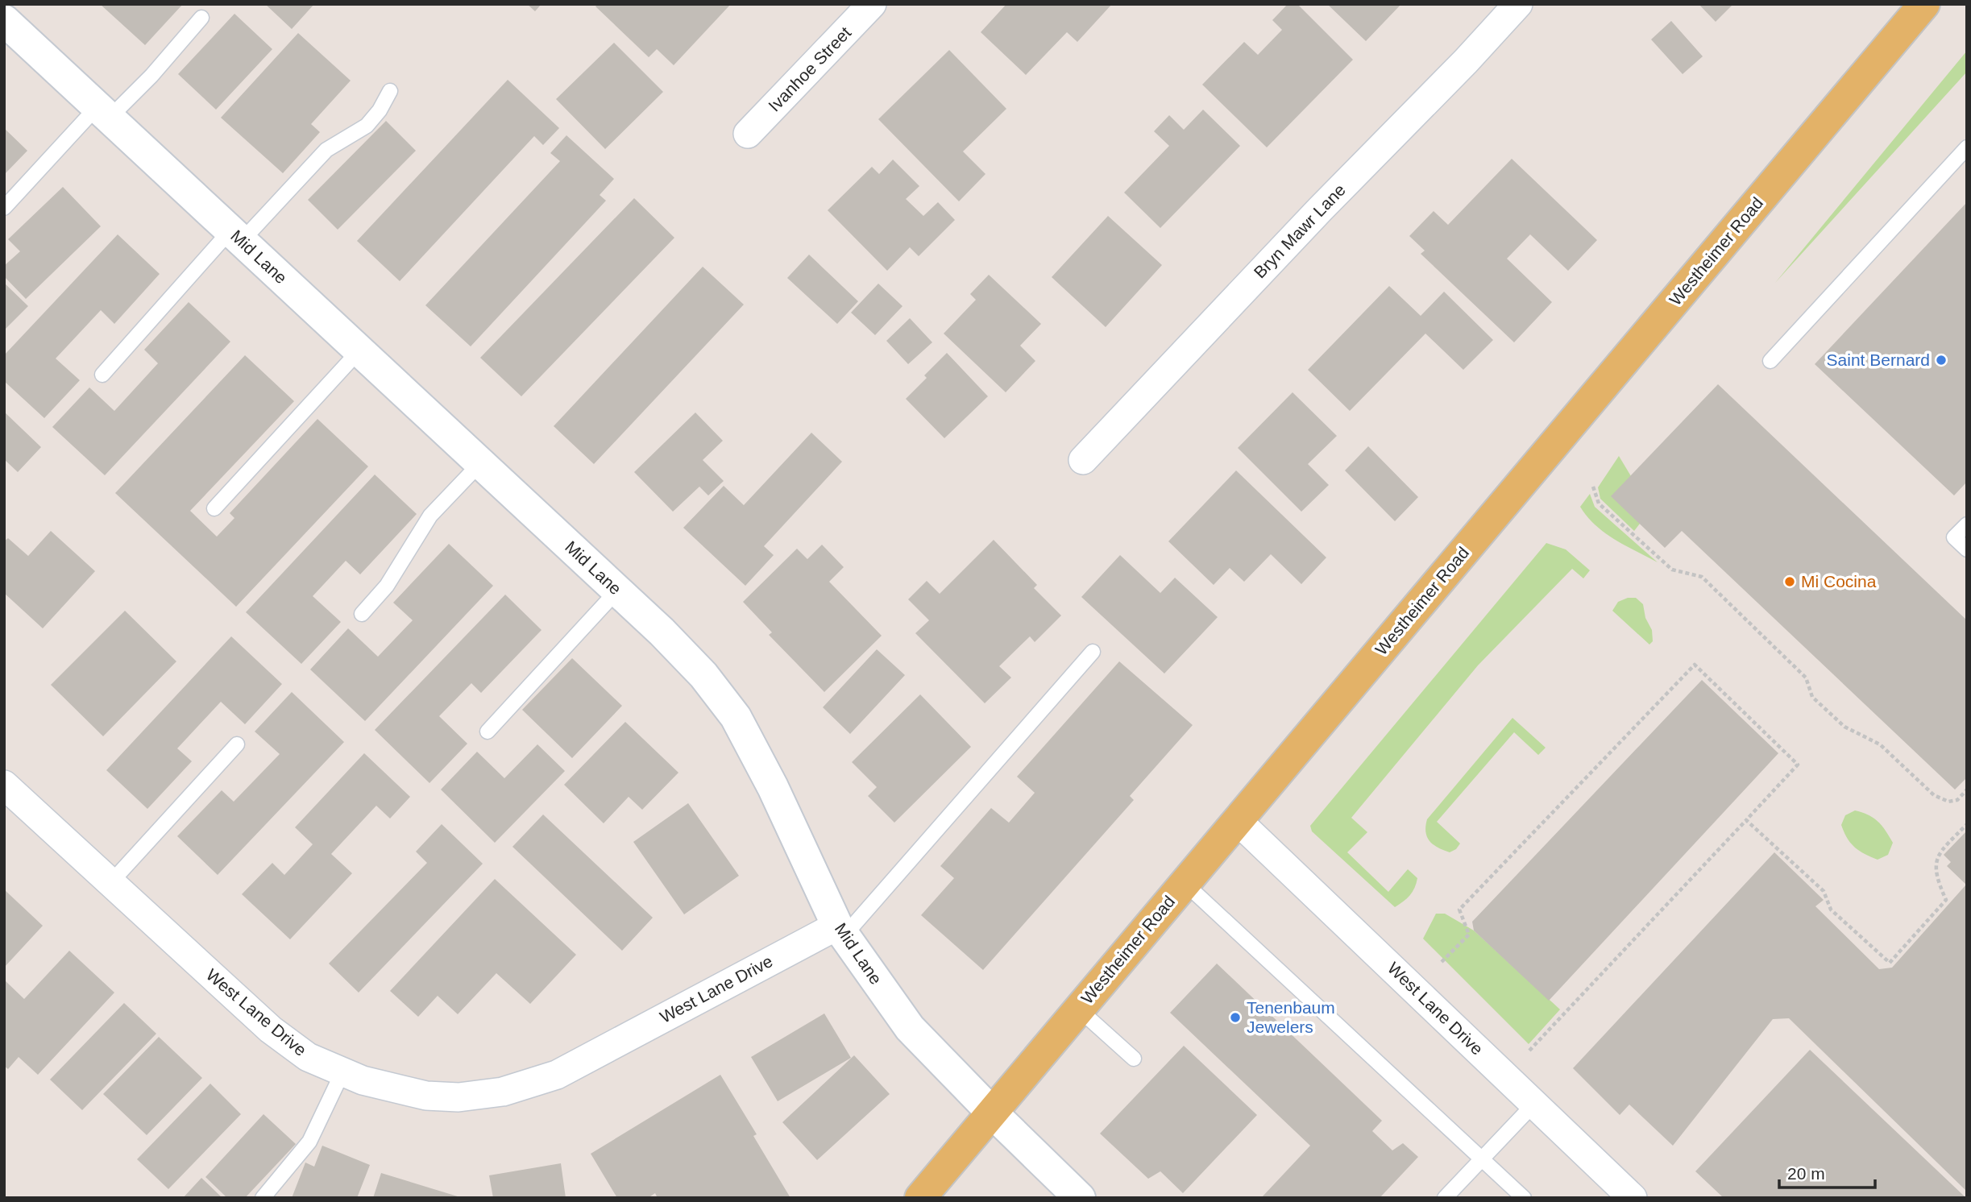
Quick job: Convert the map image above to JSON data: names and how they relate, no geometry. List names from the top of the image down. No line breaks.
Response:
{"streets":{"main road":["Westheimer Road"],"street":["Ivanhoe Street","Bryn Mawr Lane","Mid Lane","West Lane Drive"]},"crossings":[["Westheimer Road","Mid Lane"],["Westheimer Road","West Lane Drive"],["Mid Lane","West Lane Drive"]],"places":["Saint Bernard","Mi Cocina","Tenenbaum Jewelers"],"scale_bar":"20 m"}
